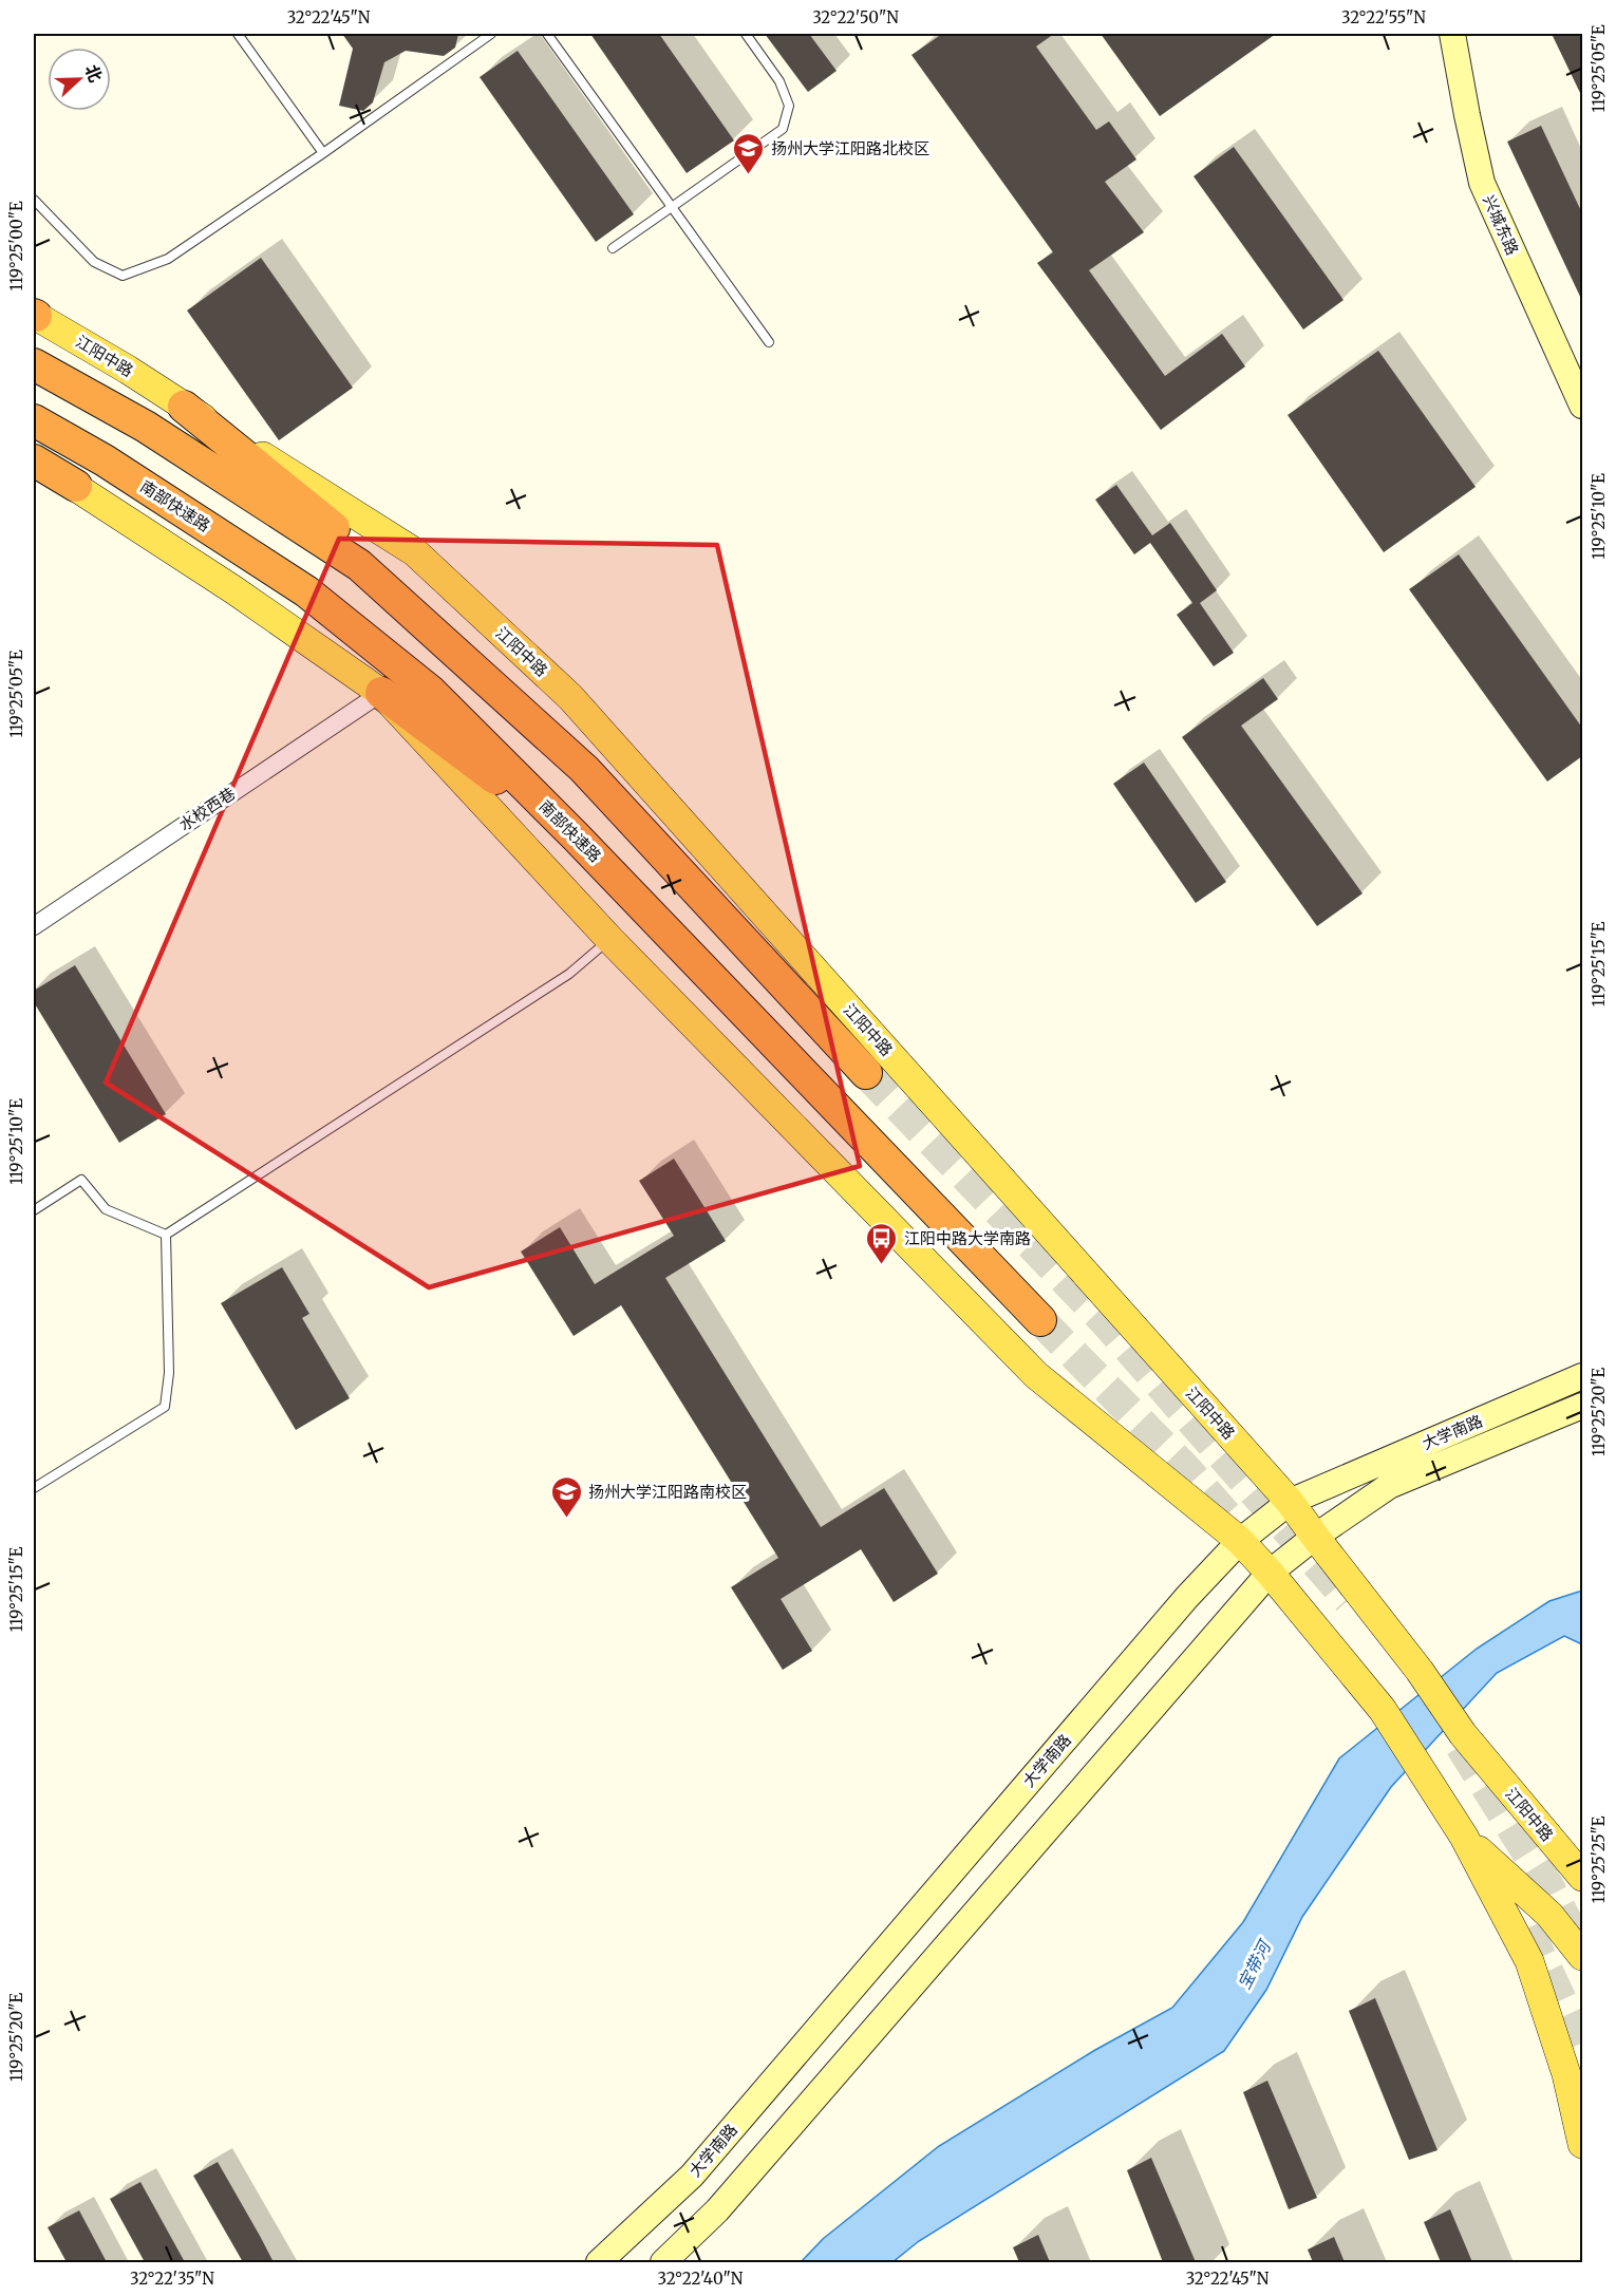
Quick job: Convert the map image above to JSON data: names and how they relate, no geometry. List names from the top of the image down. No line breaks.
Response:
{"streets":{"highway":["南部快速路"],"main road":["兴城东路","江阳中路","大学南路"],"street":["水校西巷"]},"crossings":[["江阳中路","大学南路"]],"water":["宝带河"],"places":{"school or university":["扬州大学江阳路北校区","扬州大学江阳路南校区"],"bus stop":["江阳中路大学南路"]},"north":"right","coordinates":["32°22'45\"N","32°22'50\"N","32°22'55\"N","119°25'05\"E","119°25'00\"E","119°25'10\"E","119°25'15\"E","119°25'20\"E","119°25'25\"E","32°22'35\"N","32°22'40\"N"]}
